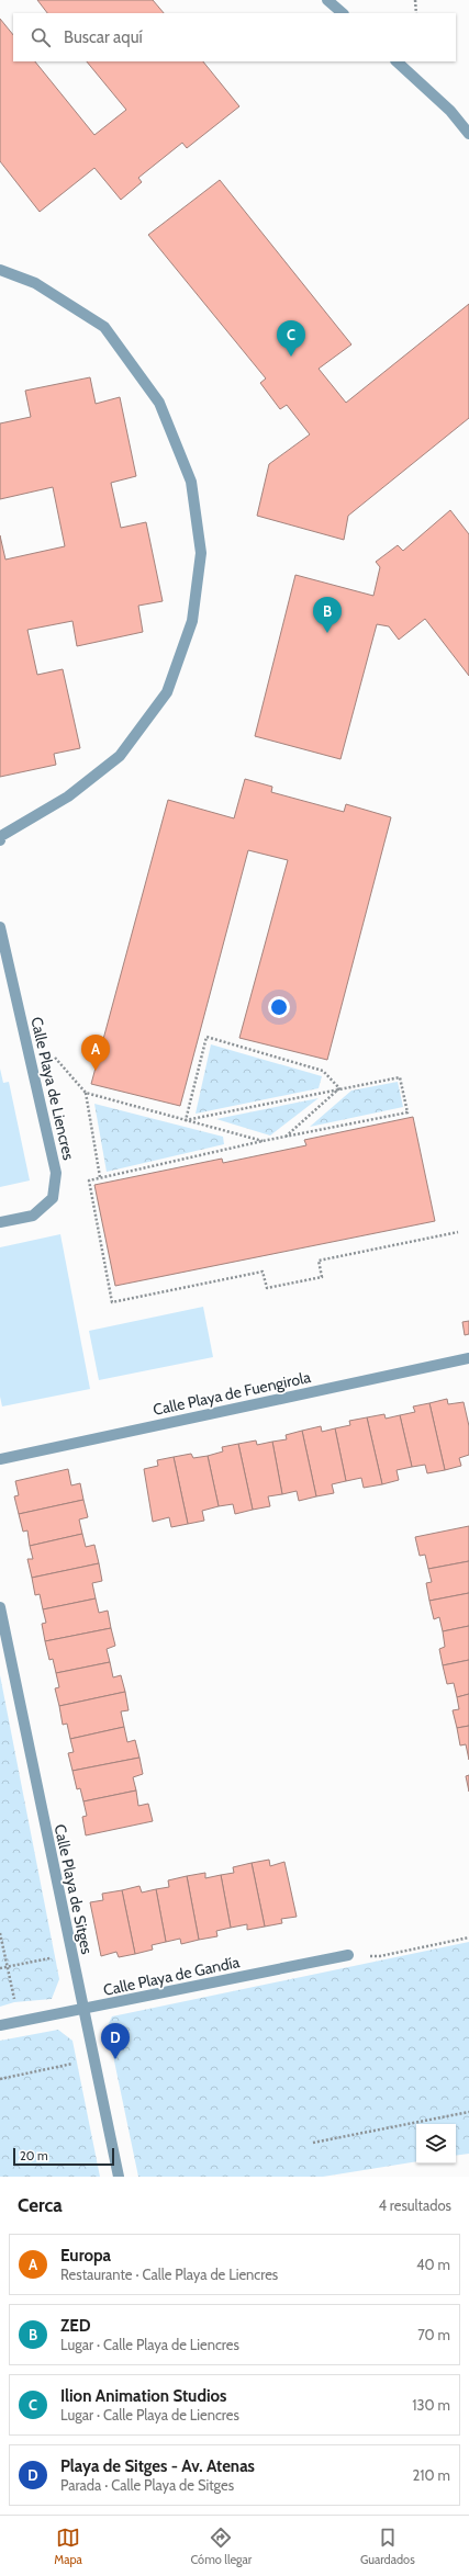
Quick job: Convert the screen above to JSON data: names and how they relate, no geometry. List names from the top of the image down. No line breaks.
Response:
{"streets":{"street":["Calle Playa de Liencres","Calle Playa de Fuengirola","Calle Playa de Sitges","Calle Playa de Gandía"]},"crossings":[["Calle Playa de Sitges","Calle Playa de Gandía"]],"scale_bar":"20 m","page":{"search":"Buscar aquí","pins":["C","B","A","D"],"scale":"20 m","heading":["Cerca","4 resultados"],"list":[{"mark":"A","name":"Europa","note":"Restaurante · Calle Playa de Liencres","value":"40 m"},{"mark":"B","name":"ZED","note":"Lugar · Calle Playa de Liencres","value":"70 m"},{"mark":"C","name":"Ilion Animation Studios","note":"Lugar · Calle Playa de Liencres","value":"130 m"},{"mark":"D","name":"Playa de Sitges - Av. Atenas","note":"Parada · Calle Playa de Sitges","value":"210 m"}],"nav":["Mapa","Cómo llegar","Guardados"]}}
